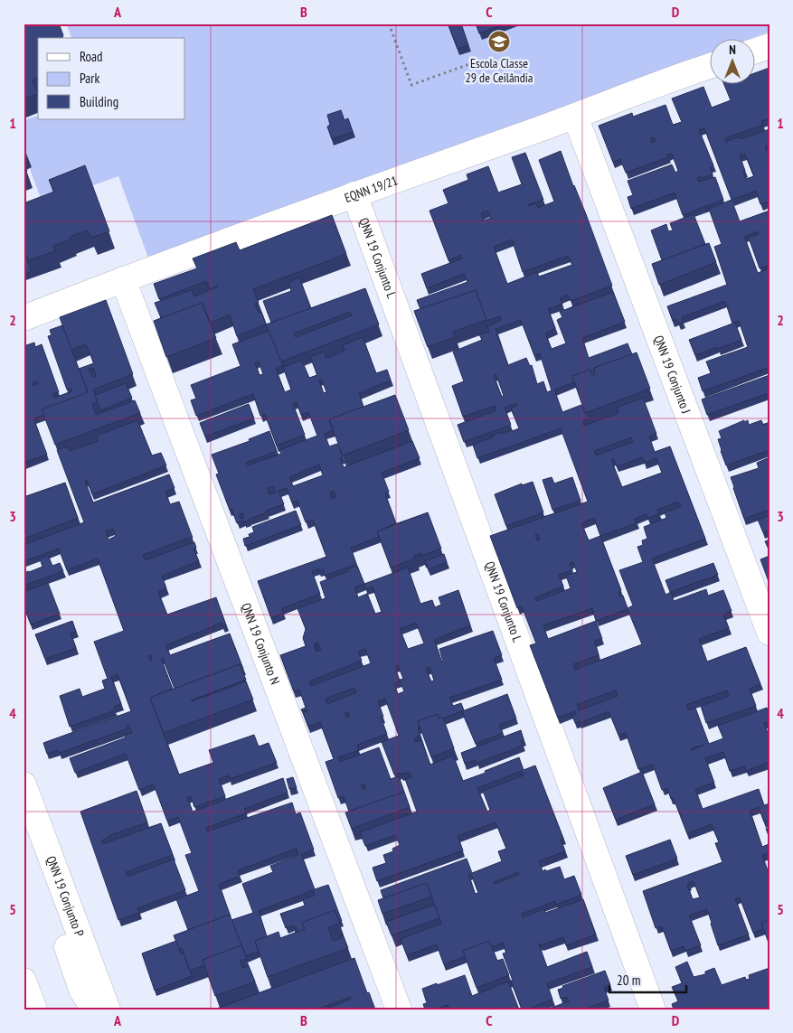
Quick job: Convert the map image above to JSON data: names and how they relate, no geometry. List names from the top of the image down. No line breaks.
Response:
{"streets":{"street":["EQNN 19/21","QNN 19 Conjunto L","QNN 19 Conjunto J","QNN 19 Conjunto N","QNN 19 Conjunto P"]},"crossings":[["EQNN 19/21","QNN 19 Conjunto L"],["EQNN 19/21","QNN 19 Conjunto J"],["EQNN 19/21","QNN 19 Conjunto N"]],"places":{"school or university":["Escola Classe 29 de Ceilândia"]},"legend":["Road","Park","Building"],"scale_bar":"20 m","north":"top","grid":{"columns":["A","B","C","D"],"rows":["1","2","3","4","5"]}}
